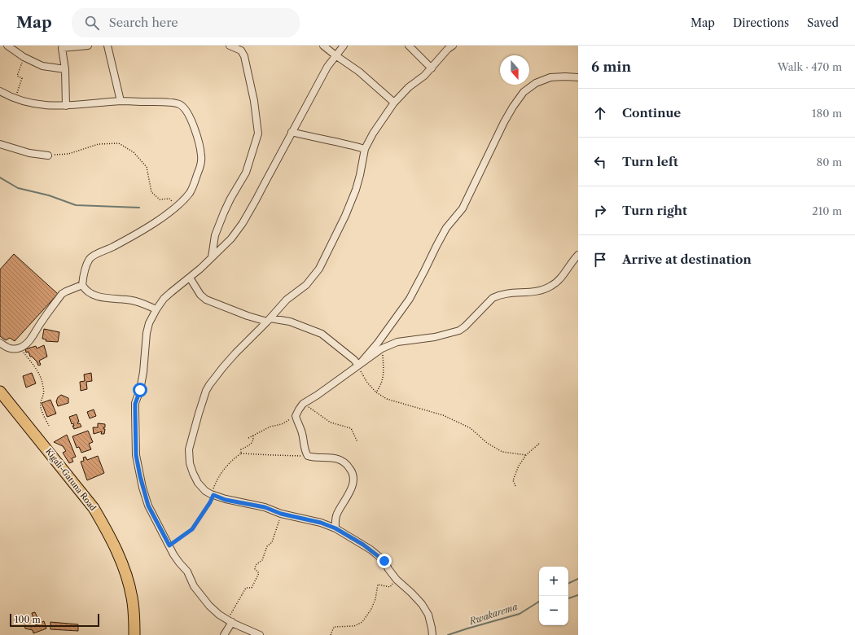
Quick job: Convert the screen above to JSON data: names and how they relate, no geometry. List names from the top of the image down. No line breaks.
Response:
{"streets":{"highway":["Kigali-Gatuna Road"]},"water":["Rwakarema"],"scale_bar":"100 m","north":"bottom","page":{"header":"Map","search":"Search here","nav":["Map","Directions","Saved"],"heading":["6 min","Walk · 470 m"],"list":[["Continue","180 m"],["Turn left","80 m"],["Turn right","210 m"],"Arrive at destination"],"map_buttons":["+","−"],"scale":"100 m"}}
